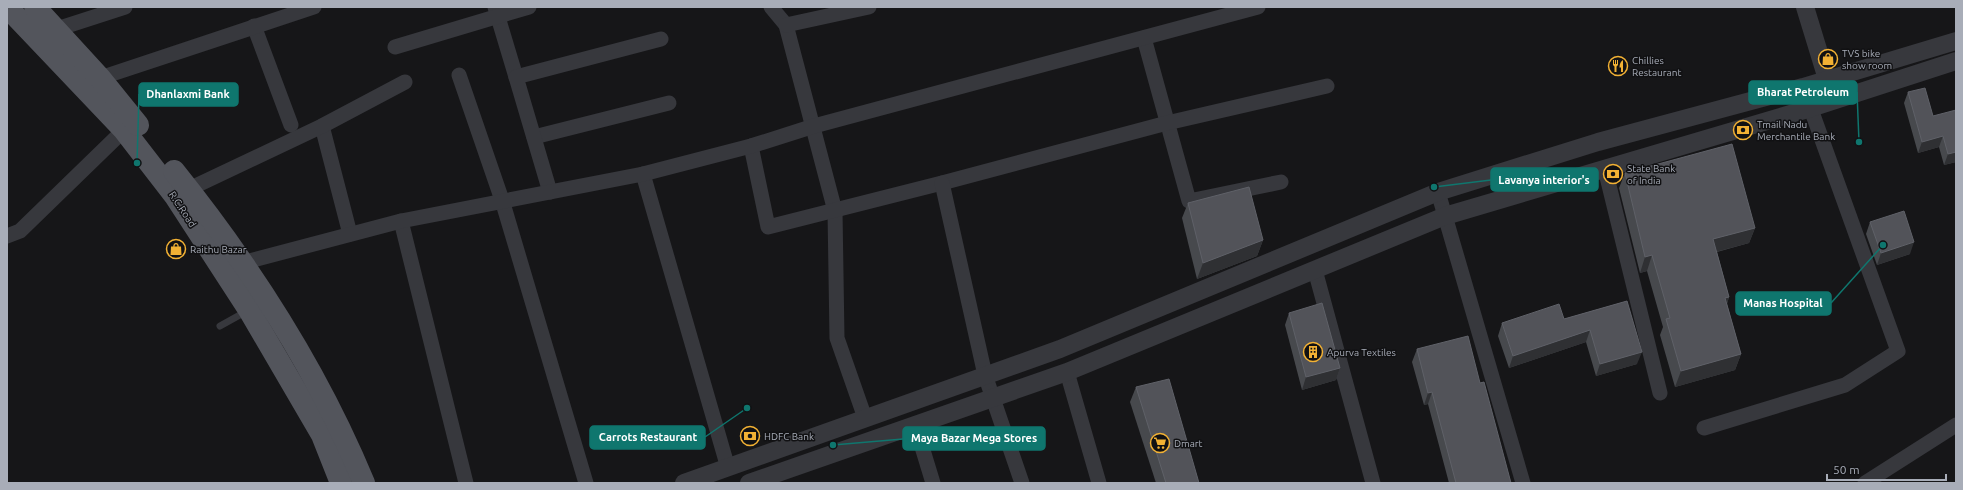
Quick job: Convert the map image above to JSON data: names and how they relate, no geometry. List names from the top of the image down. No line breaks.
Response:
{"streets":{"main road":["R.C.Road"]},"places":{"shop":["TVS bike show room","Raithu Bazar"],"restaurant":["Chillies Restaurant"],"bank":["Tmail Nadu Merchantile Bank","State Bank of India","HDFC Bank"],"other":["Bharat Petroleum","Dhanlaxmi Bank","Lavanya interior's","Manas Hospital","Carrots Restaurant","Maya Bazar Mega Stores"],"building":["Apurva Textiles"],"supermarket":["Dmart"]},"scale_bar":"50 m"}
